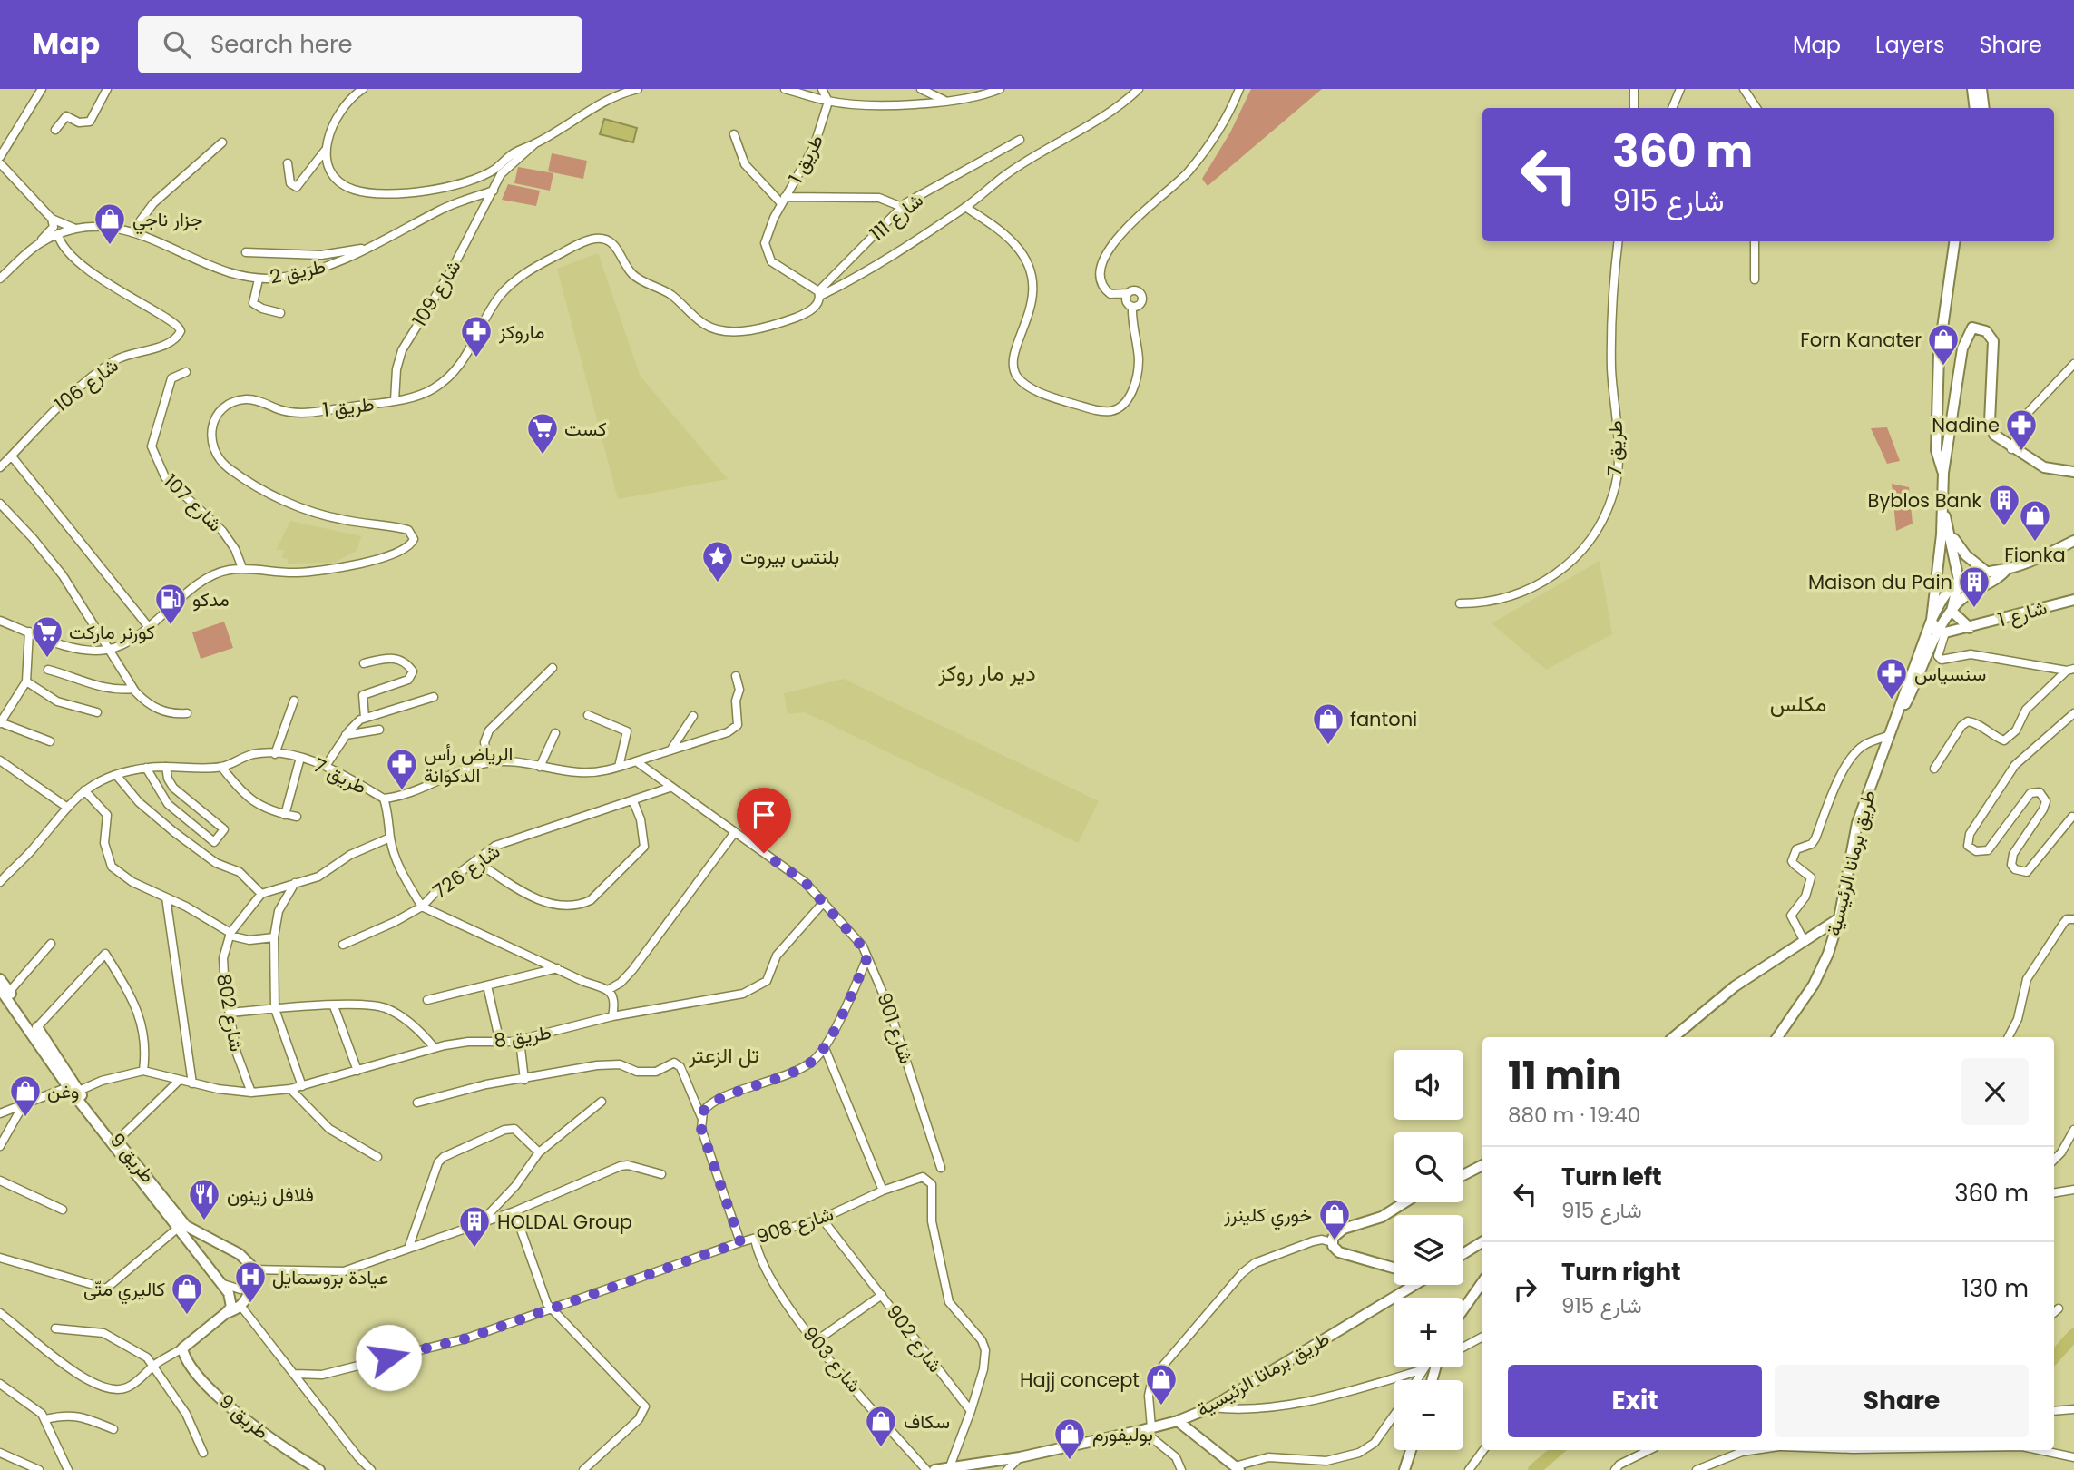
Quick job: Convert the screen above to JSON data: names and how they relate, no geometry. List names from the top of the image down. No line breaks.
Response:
{"streets":{"street":["طريق 1","شارع 111","طريق 2","شارع 109","شارع 106","طريق 7","شارع 107","شارع 1","7 طريق","طريق برمانا الرئيسية","شارع 726","شارع 802","شارع 901","طريق 8","9 طريق","شارع 908","شارع 902","شارع 903","طريق 9"]},"crossings":[["طريق 1","شارع 111"],["طريق 1","شارع 109"],["طريق 1","شارع 107"],["طريق 2","شارع 109"],["طريق 2","شارع 106"],["شارع 802","طريق 8"],["شارع 901","طريق 8"],["طريق 8","9 طريق"],["شارع 908","شارع 902"],["شارع 908","شارع 903"]],"districts":["دير مار روكز","مكلس","تل الزعتر"],"places":{"shop":["جزار ناجي","Forn Kanater","Fionka","fantoni","وغن","خوري كلينرز","كاليري متّى","Hajj concept","سكاف","بوليفورم"],"pharmacy":["ماروكز","Nadine","سنسياس","الرياض رأس الدكوانة"],"supermarket":["كست","كورنر ماركت"],"building":["Byblos Bank","Maison du Pain","HOLDAL Group"],"place":["بلنتس بيروت"],"fuel station":["مدكو"],"restaurant":["فلافل زينون"],"hospital":["عيادة بروسمايل"]},"page":{"header":"Map","search":"Search here","nav":["Map","Layers","Share"],"turn":["360 m","شارع 915"],"heading":["11 min","880 m · 19:40"],"map_buttons":["+","−"],"list":[{"name":"Turn left","note":"شارع 915","value":"360 m"},{"name":"Turn right","note":"شارع 915","value":"130 m"}],"buttons":["Exit","Share"]}}
